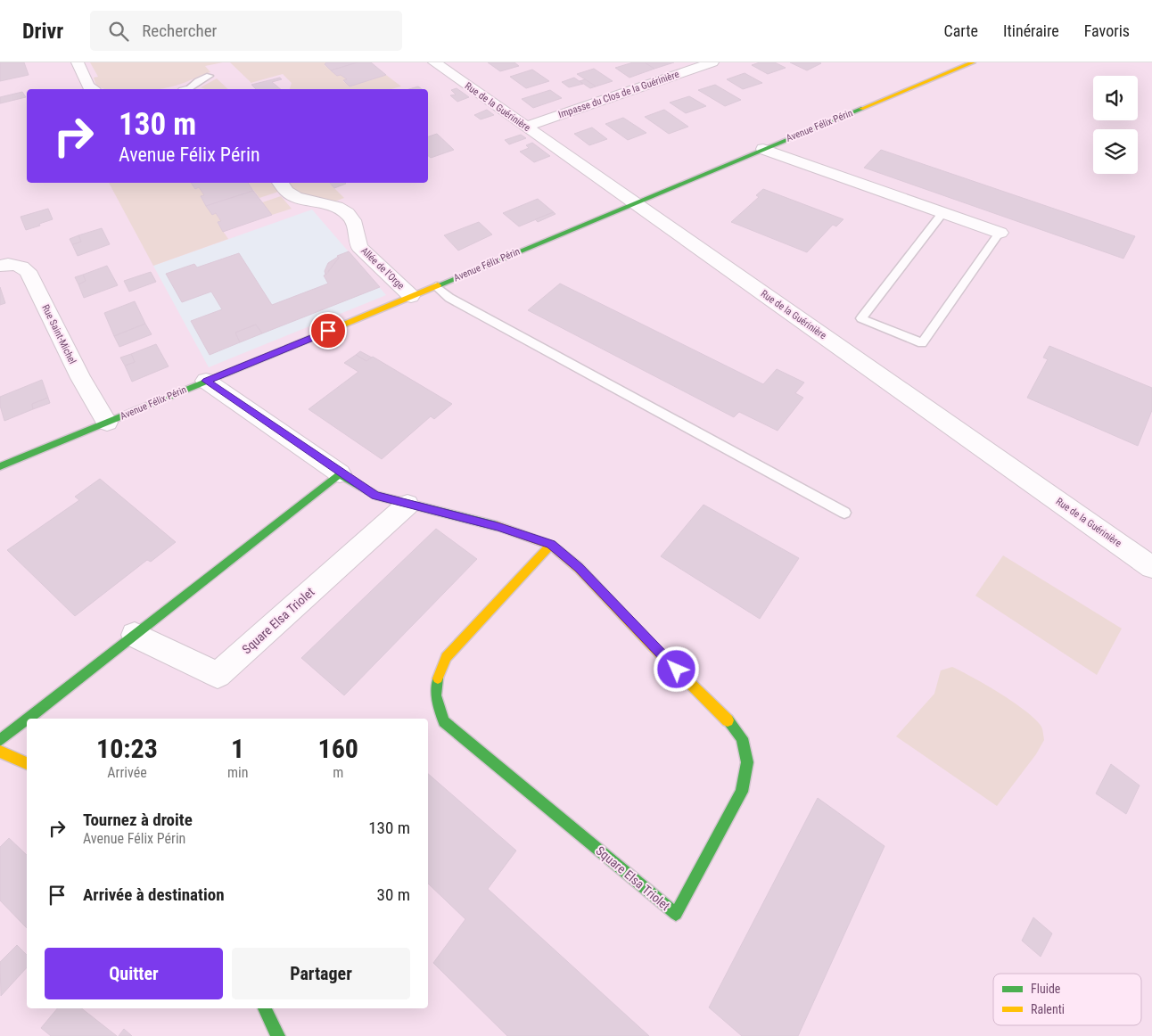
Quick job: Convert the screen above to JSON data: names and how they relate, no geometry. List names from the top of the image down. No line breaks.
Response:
{"streets":{"street":["Impasse du Clos de la Guérinière","Rue de la Guérinière","Avenue Félix Périn","Allée de l'Orge","Rue Saint-Michel","Square Elsa Triolet"]},"crossings":[["Impasse du Clos de la Guérinière","Rue de la Guérinière"],["Rue de la Guérinière","Avenue Félix Périn"],["Avenue Félix Périn","Allée de l'Orge"],["Avenue Félix Périn","Rue Saint-Michel"],["Avenue Félix Périn","Square Elsa Triolet"]],"legend":["Fluide","Ralenti"],"page":{"header":"Drivr","search":"Rechercher","nav":["Carte","Itinéraire","Favoris"],"turn":["130 m","Avenue Félix Périn"],"eta":["10:23","Arrivée","1","min","160","m"],"list":[{"name":"Tournez à droite","note":"Avenue Félix Périn","value":"130 m"},{"name":"Arrivée à destination","value":"30 m"}],"buttons":["Quitter","Partager"]}}
